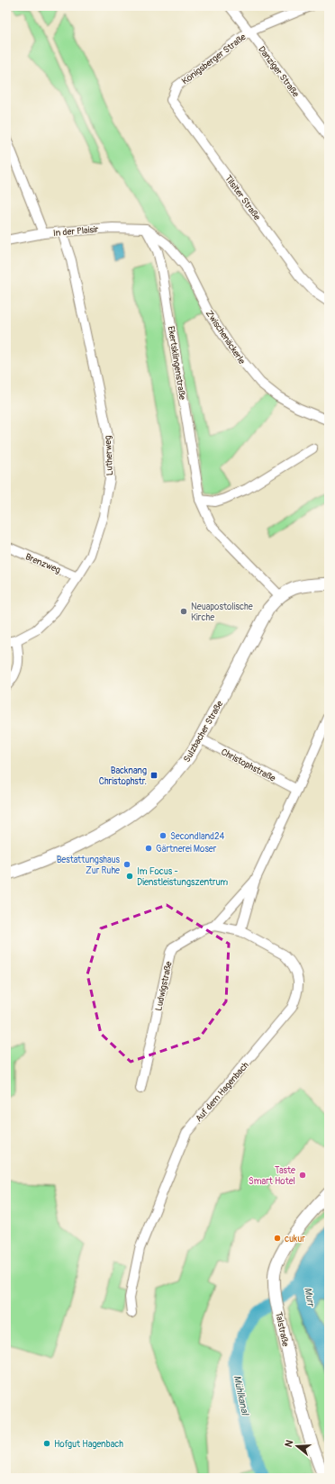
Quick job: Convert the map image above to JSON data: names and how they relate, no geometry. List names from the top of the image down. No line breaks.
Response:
{"streets":{"street":["Königsberger Straße","Danziger Straße","Tilsiter Straße","In der Plaisir","Zwischenäckerle","Ekertsklingenstraße","Lutherweg","Brenzweg","Sulzbacher Straße","Christophstraße","Ludwigstraße","Auf dem Hagenbach","Talstraße"]},"crossings":[["Königsberger Straße","Danziger Straße"],["Königsberger Straße","Tilsiter Straße"],["In der Plaisir","Zwischenäckerle"],["In der Plaisir","Ekertsklingenstraße"],["In der Plaisir","Lutherweg"],["Zwischenäckerle","Ekertsklingenstraße"],["Ekertsklingenstraße","Sulzbacher Straße"],["Lutherweg","Brenzweg"],["Sulzbacher Straße","Christophstraße"],["Christophstraße","Ludwigstraße"],["Ludwigstraße","Auf dem Hagenbach"]],"water":["Murr","Mühlkanal"],"places":{"other":["Neuapostolische Kirche","Secondland24","Gärtnerei Moser","Bestattungshaus Zur Ruhe","Im Focus - Dienstleistungszentrum","Taste Smart Hotel","cukur","Hofgut Hagenbach"],"transit":["Backnang Christophstr."]},"north":"left"}
